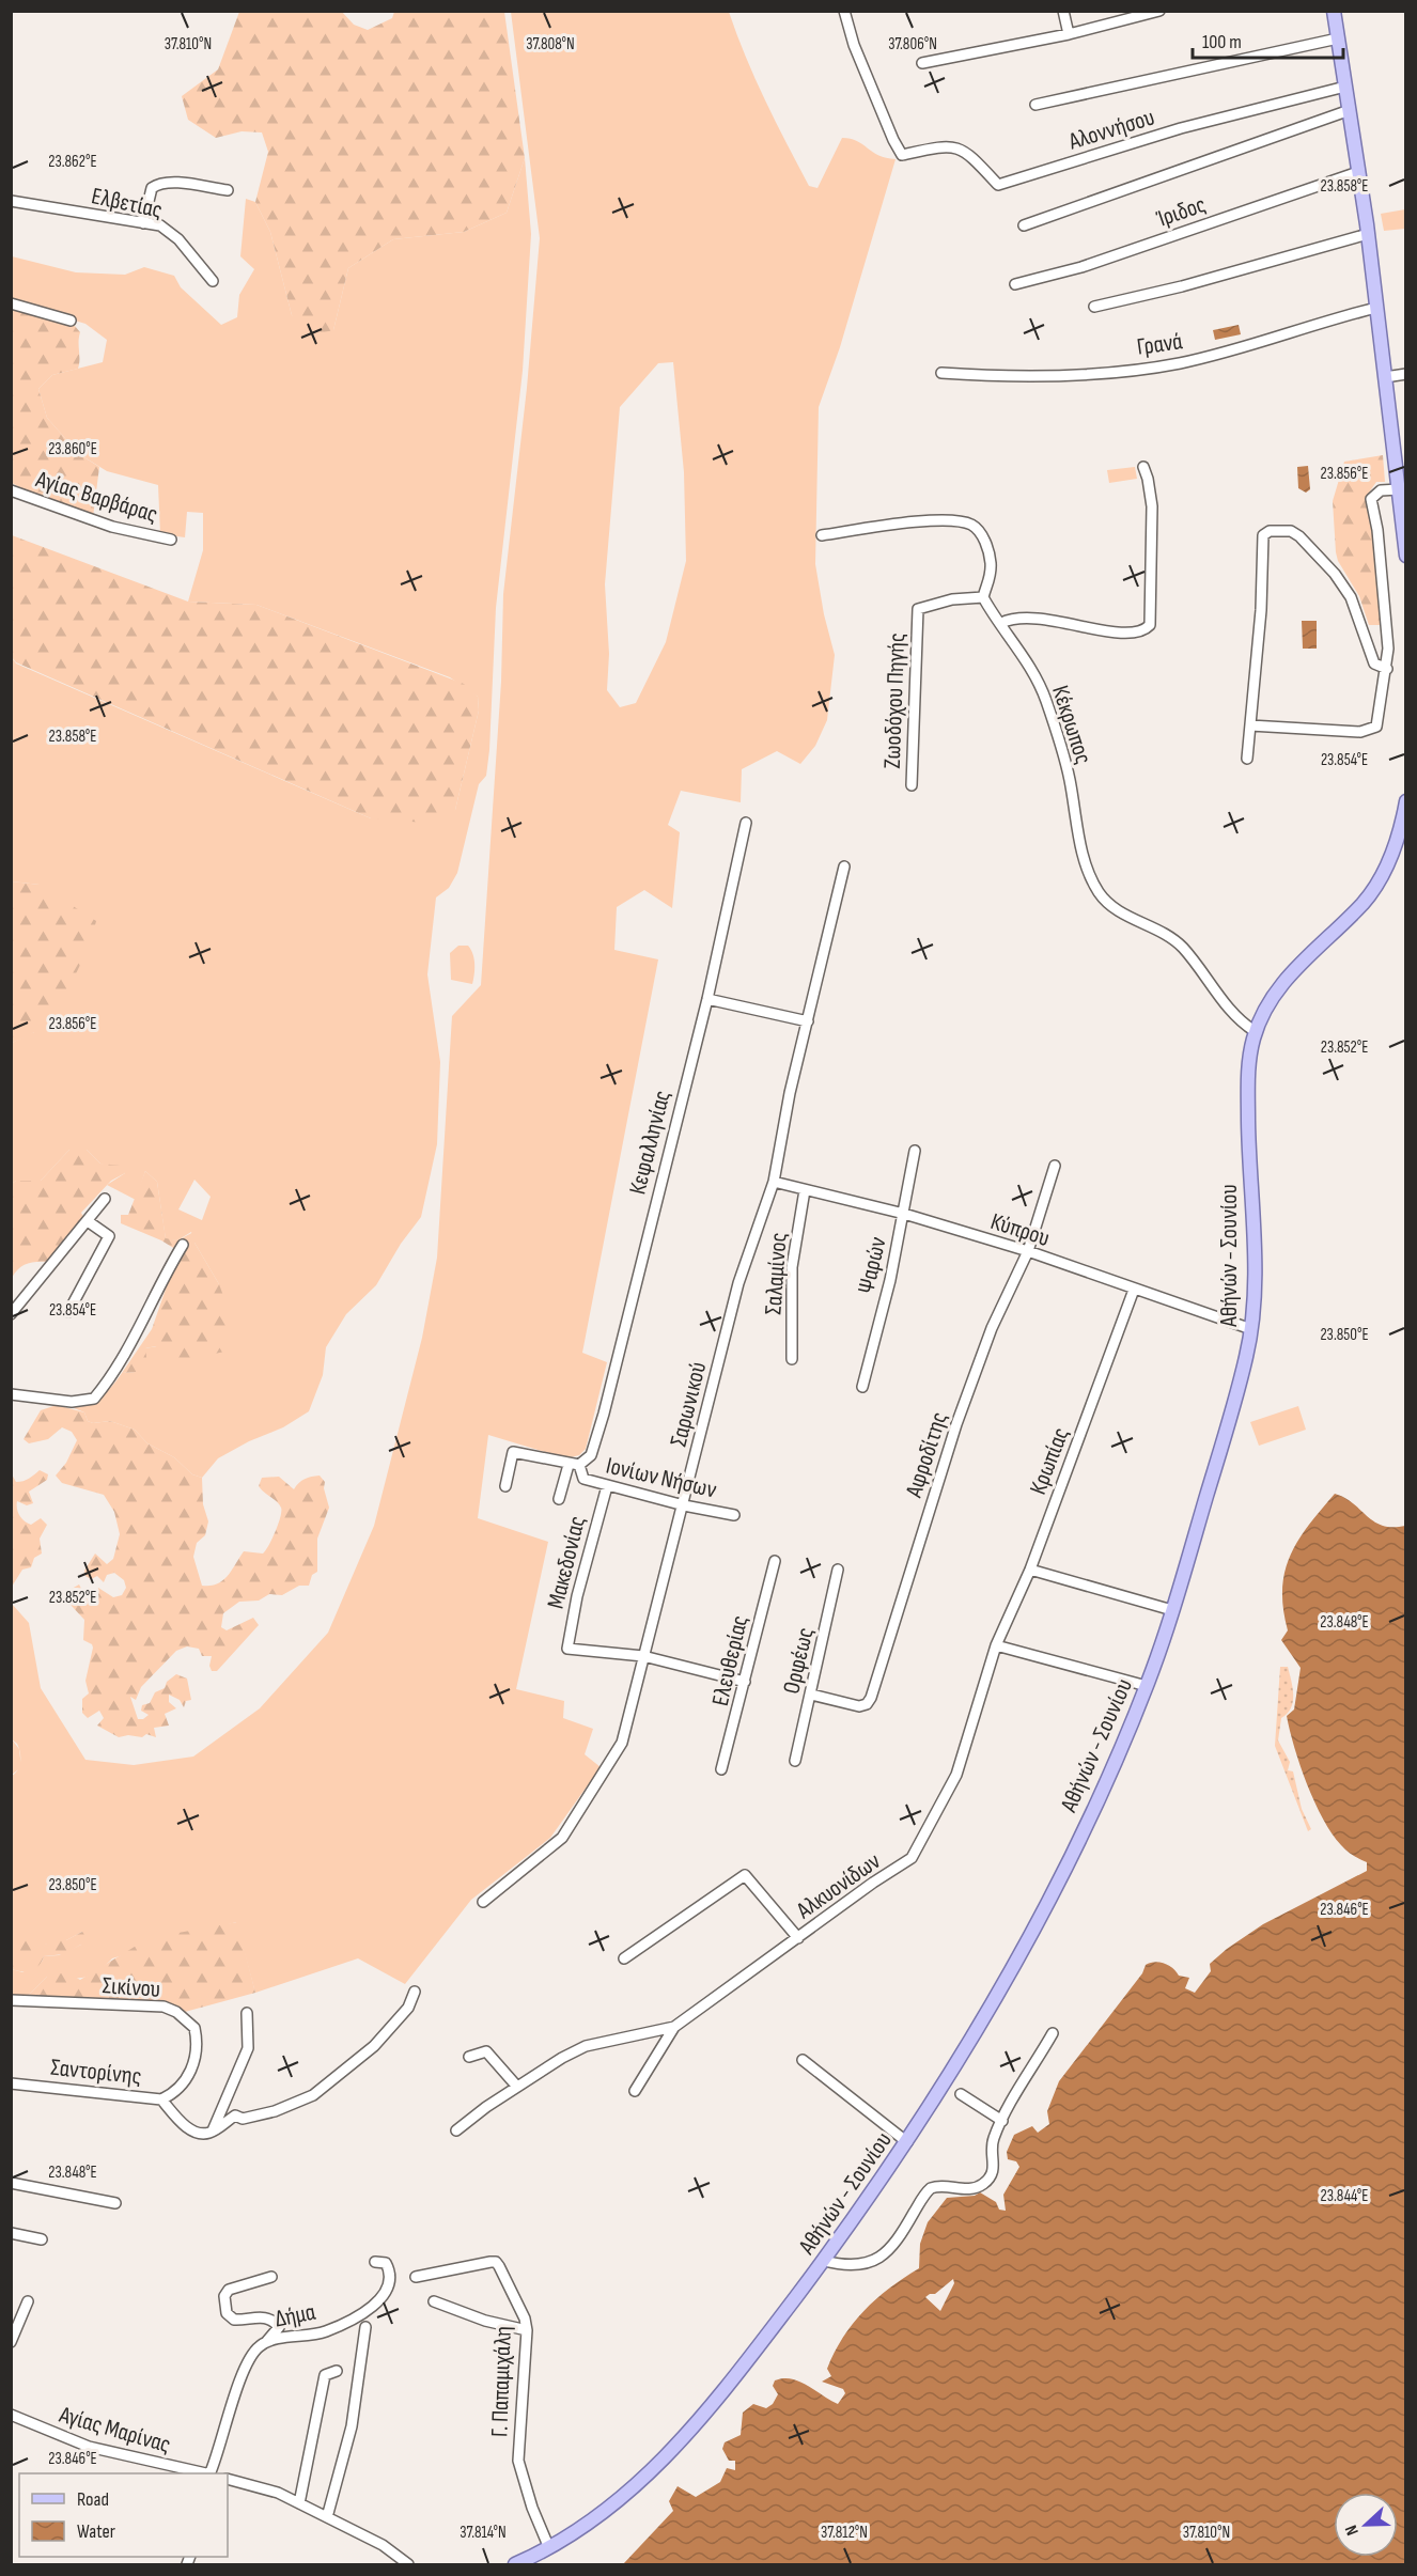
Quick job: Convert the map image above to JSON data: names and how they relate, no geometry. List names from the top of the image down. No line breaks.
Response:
{"streets":{"main road":["Αθήνών - Σουνίου"],"street":["Αλοννήσου","Ελβετίας","Ίριδος","Γρανά","Αγίας Βαρβάρας","Ζωοδόχου Πηγής","Κέκρωπος","Κεφαλληνίας","Κύπρου","Ψαρών","Σαλαμίνος","Σαρωνικού","Αφροδίτης","Κρωπίας","Ιονίων Νήσων","Μακεδονίας","Ελευθερίας","Ορφέως","Αλκυονίδων","Σικίνου","Σαντορίνης","Δήμα","Γ. Παπαμιχάλη","Αγίας Μαρίνας"]},"crossings":[["Ζωοδόχου Πηγής","Κέκρωπος"],["Κέκρωπος","Αθήνών - Σουνίου"],["Κεφαλληνίας","Ιονίων Νήσων"],["Κύπρου","Αθήνών - Σουνίου"],["Κύπρου","Ψαρών"],["Κύπρου","Σαλαμίνος"],["Κύπρου","Σαρωνικού"],["Κύπρου","Αφροδίτης"],["Κύπρου","Κρωπίας"],["Αθήνών - Σουνίου","Γ. Παπαμιχάλη"],["Σαρωνικού","Ιονίων Νήσων"],["Σαρωνικού","Μακεδονίας"],["Αφροδίτης","Ορφέως"],["Κρωπίας","Αλκυονίδων"],["Ιονίων Νήσων","Μακεδονίας"],["Σικίνου","Σαντορίνης"]],"legend":["Road","Water"],"scale_bar":"100 m","north":"left","coordinates":["37.810°N","37.808°N","37.806°N","23.862°E","23.858°E","23.860°E","23.856°E","23.854°E","23.852°E","23.850°E","23.848°E","23.846°E","23.844°E","37.814°N","37.812°N"]}
